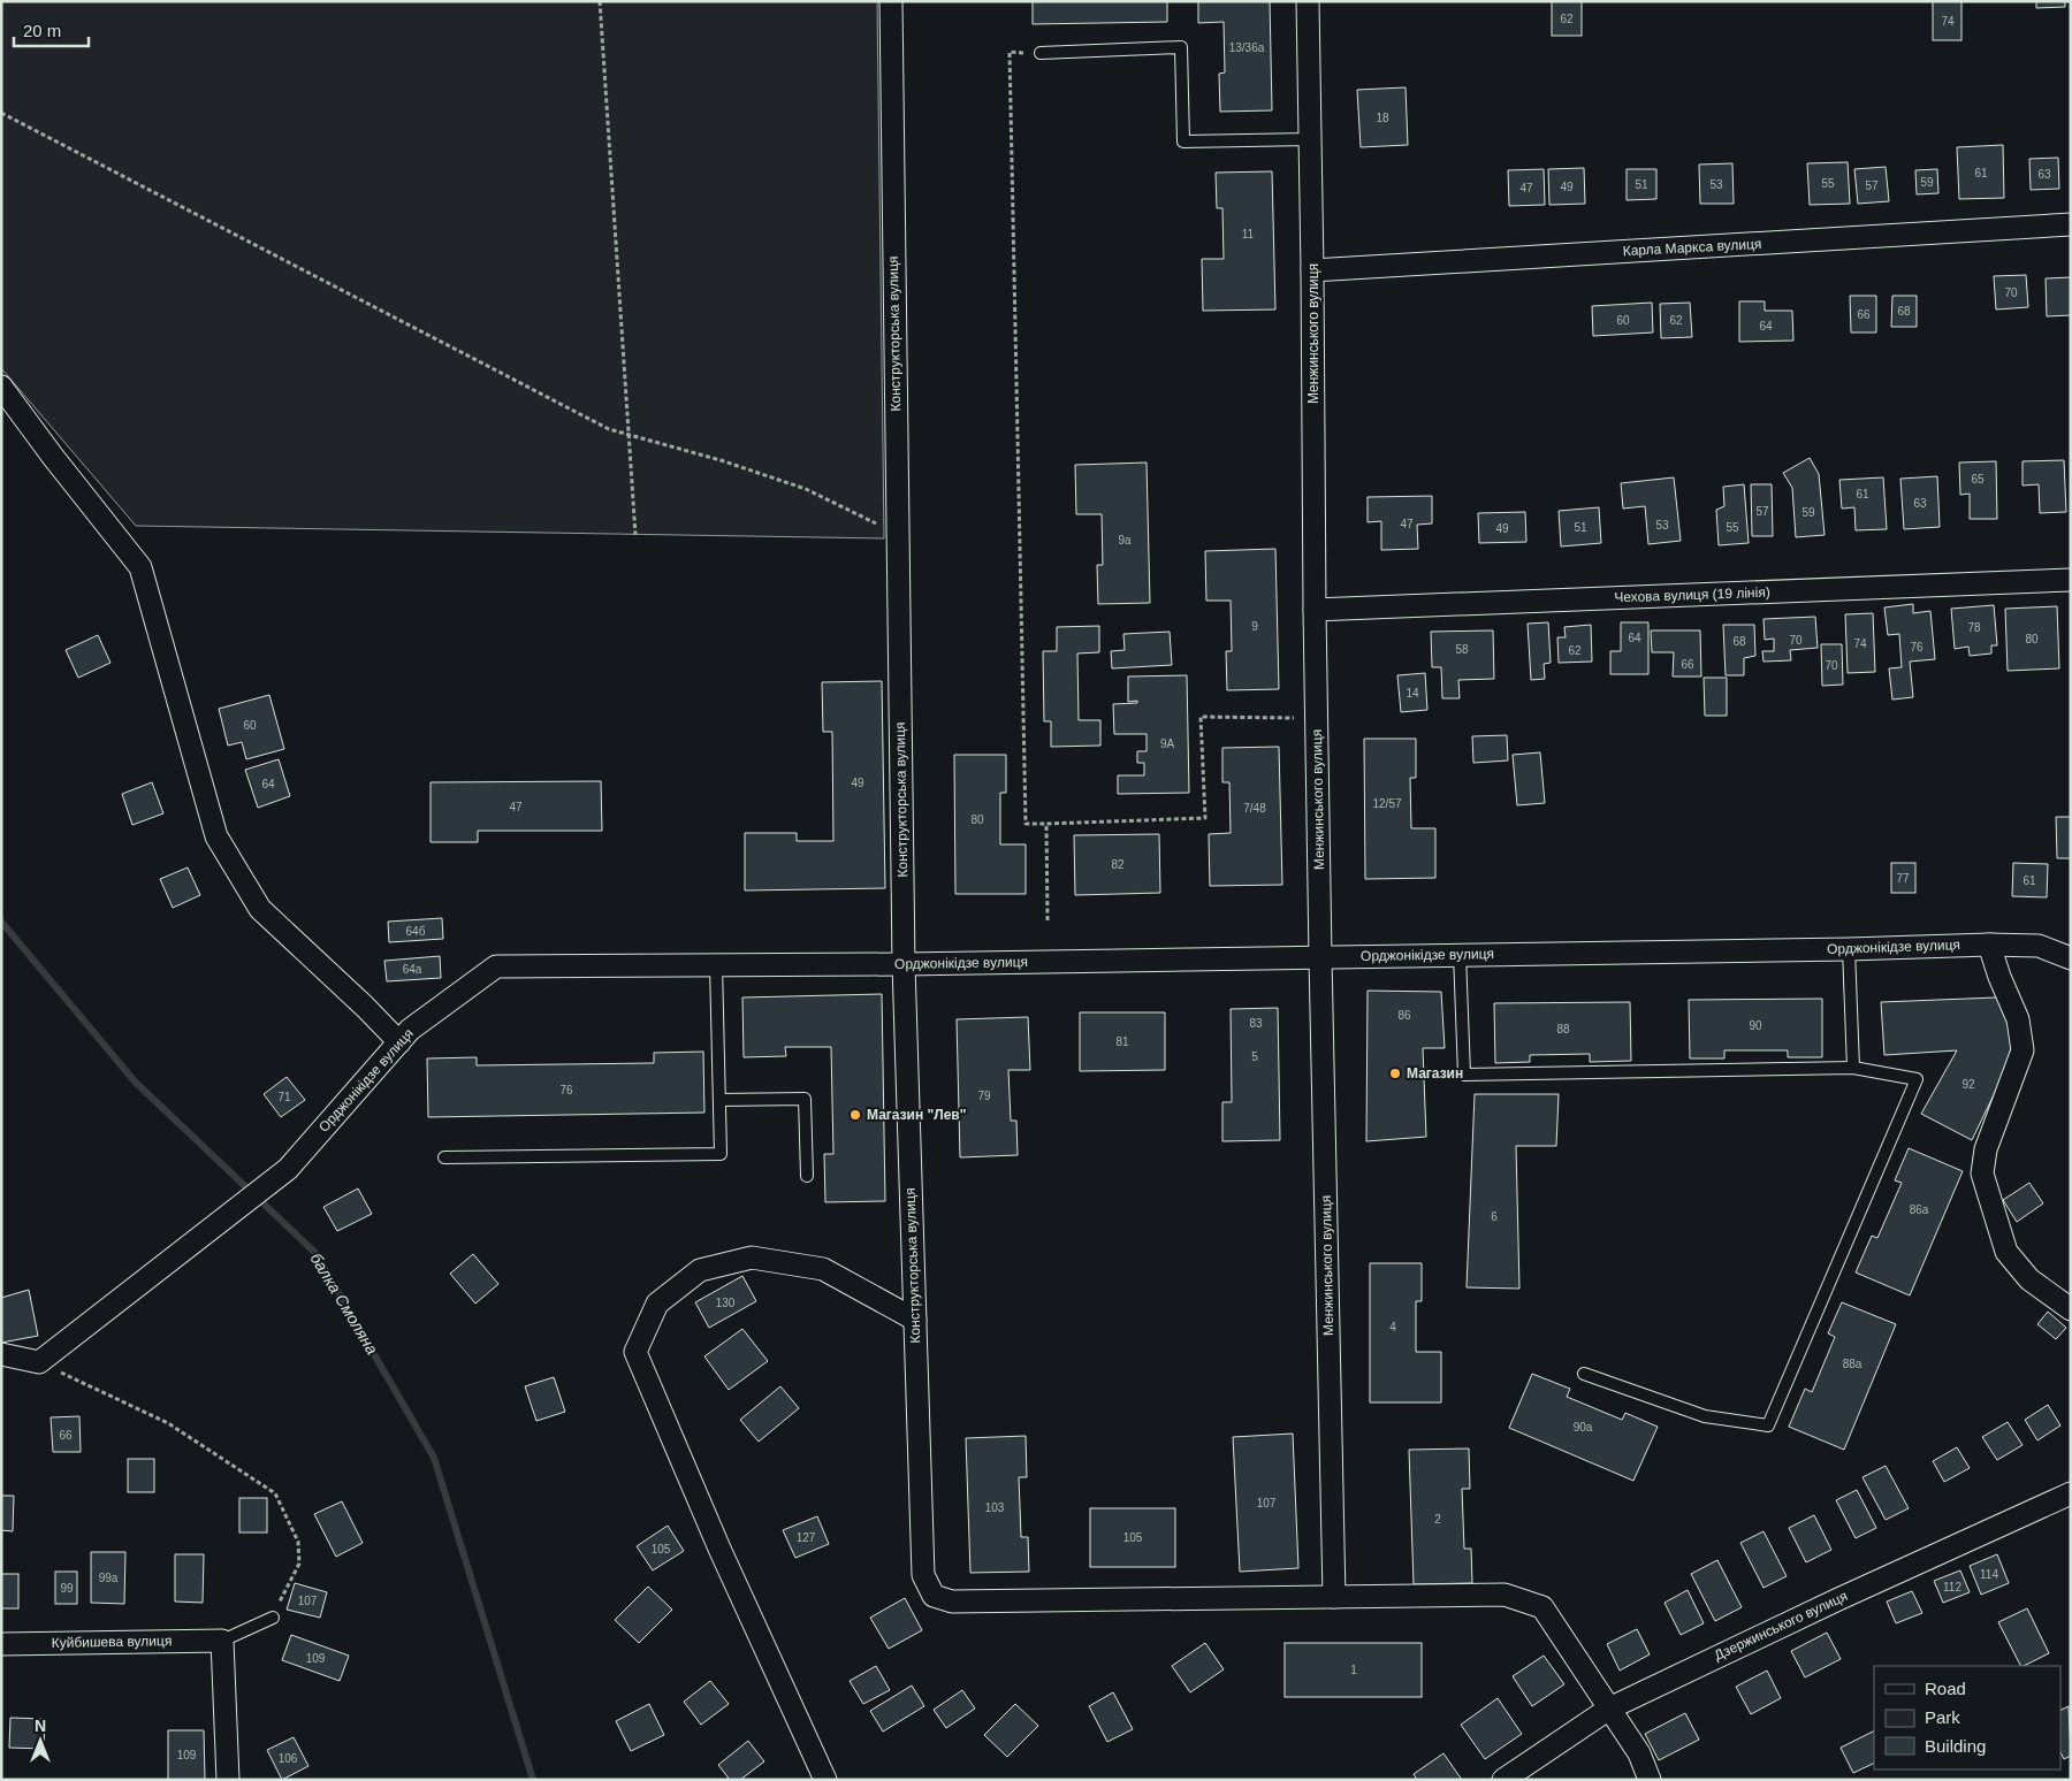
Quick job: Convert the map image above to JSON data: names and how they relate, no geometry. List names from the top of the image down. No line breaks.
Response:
{"streets":{"street":["Карла Маркса вулиця","Конструкторська вулиця","Менжинського вулиця","Чехова вулиця (19 лiнiя)","Орджонікідзе вулиця","Дзержинського вулиця","Куйбишева вулиця"]},"crossings":[["Карла Маркса вулиця","Менжинського вулиця"],["Конструкторська вулиця","Менжинського вулиця"],["Конструкторська вулиця","Орджонікідзе вулиця"],["Менжинського вулиця","Чехова вулиця (19 лiнiя)"],["Менжинського вулиця","Орджонікідзе вулиця"]],"water":["балка Смоляна"],"places":["Магазин","Магазин \"Лев\""],"house_numbers":["62","74","13/36а","18","61","63","59","55","51","53","57","49","47","11","70","68","66","60","62","64","65","61","63","57","59","47","53","51","55","49","9а","9","78","64","80","70","68","74","76","58","62","66","70","14","60","9А","49","64","12/57","47","7/48","80","82","77","61","64б","64а","86","83","90","88","81","5","92","76","79","71","86а","6","130","4","88а","90а","66","107","103","2","127","105","105","114","99а","112","99","107","109","1","109","106"],"legend":["Road","Park","Building"],"scale_bar":"20 m","north":"top"}
